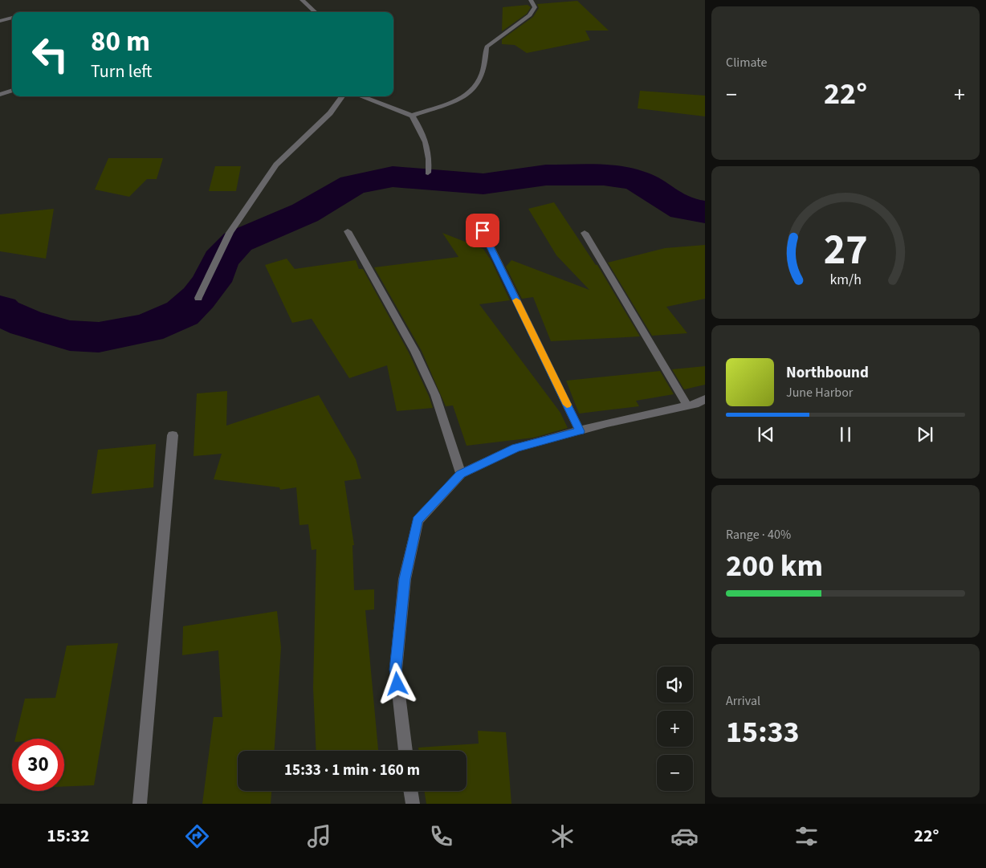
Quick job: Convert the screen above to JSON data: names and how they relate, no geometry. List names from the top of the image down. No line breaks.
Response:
{"page":{"tile":["Climate",["Range · 40%","200 km"],["Arrival","15:33"]],"turn":["80 m","Turn left"],"heat":["−","22°","+"],"song":["Northbound","June Harbor"],"map_buttons":["+","−"],"limit":"30","trip":"15:33 · 1 min · 160 m","tabs":["15:32","22°"],"gauge":["27","km/h"]}}
